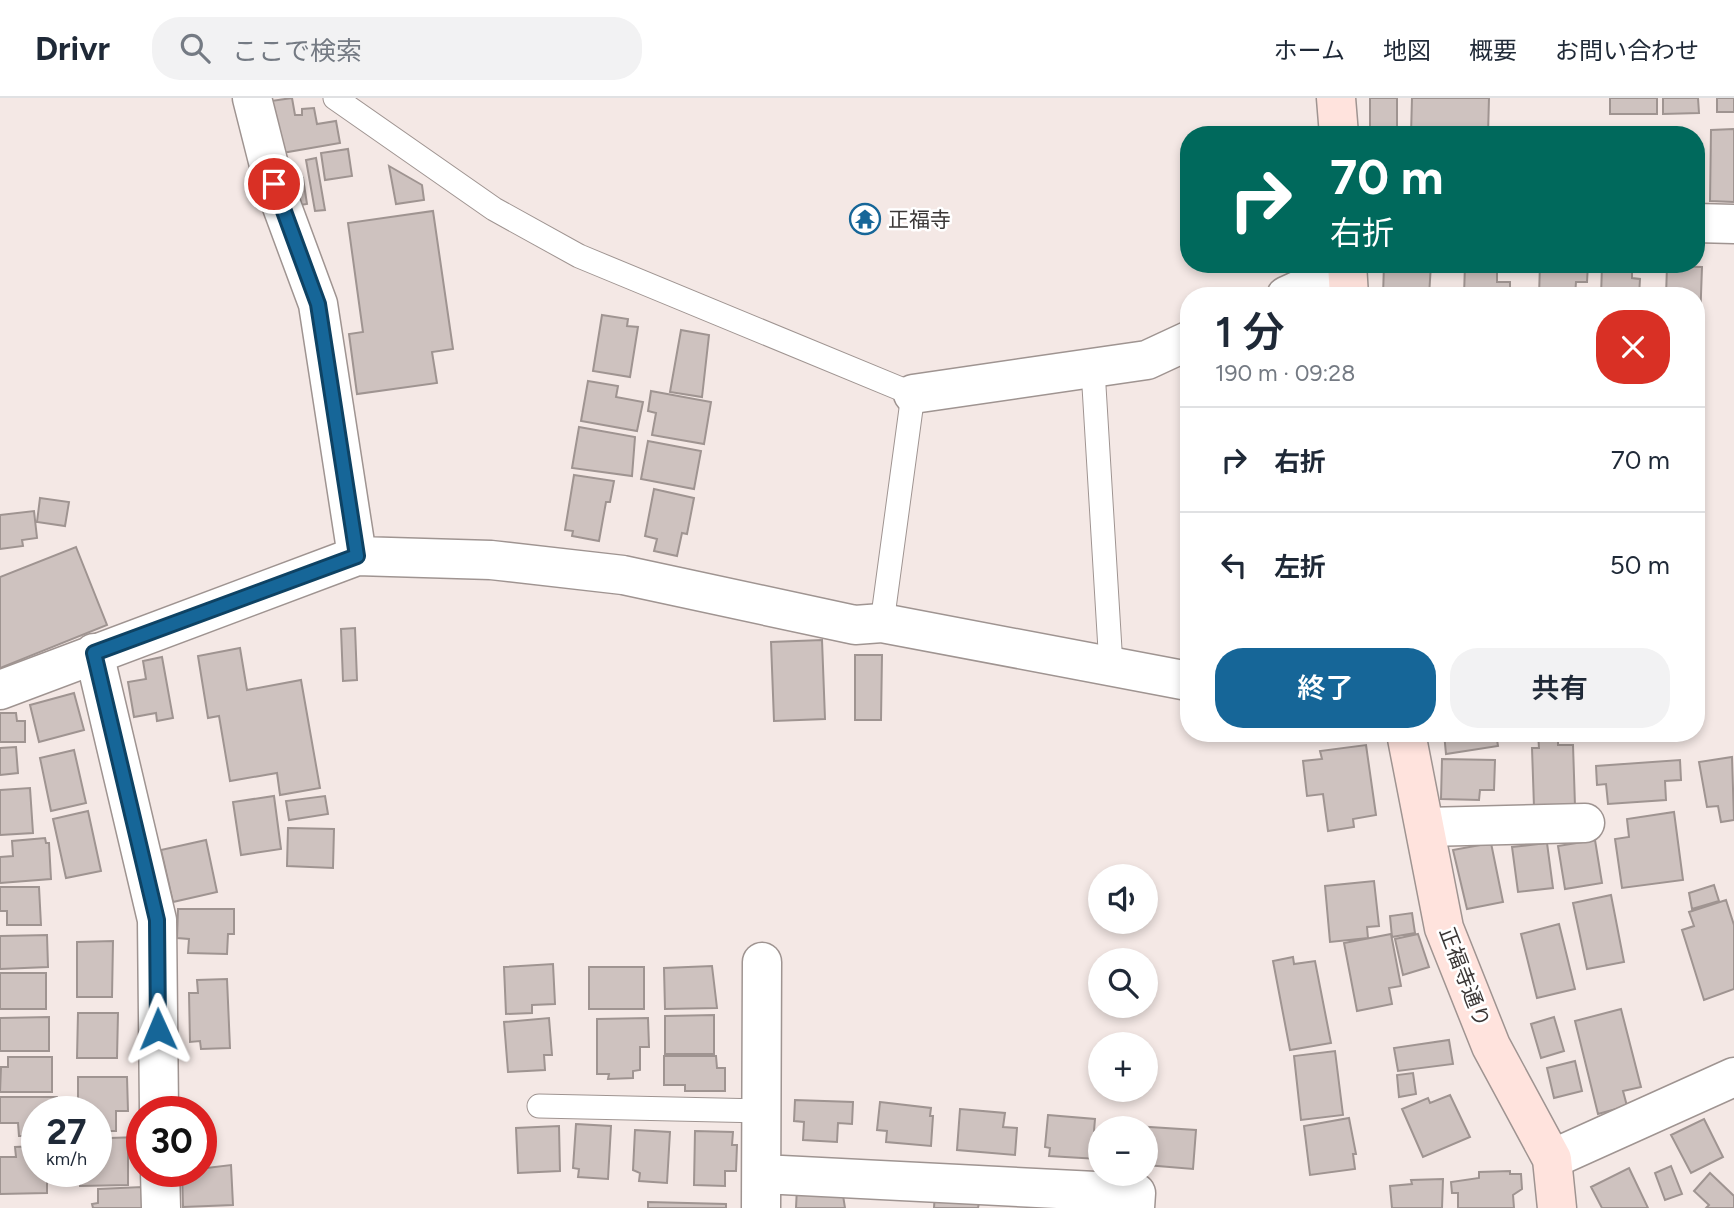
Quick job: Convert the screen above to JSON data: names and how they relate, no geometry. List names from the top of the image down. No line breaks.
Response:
{"streets":{"street":["正福寺通り"]},"places":{"temple":["正福寺"]},"page":{"header":"Drivr","search":"ここで検索","nav":["ホーム","地図","概要","お問い合わせ"],"turn":["70 m","右折"],"heading":["1 分","190 m · 09:28"],"list":[{"name":"右折","value":"70 m"},{"name":"左折","value":"50 m"}],"buttons":["終了","共有"],"map_buttons":["+","−"],"speed":"27 km/h","limit":"30"}}
